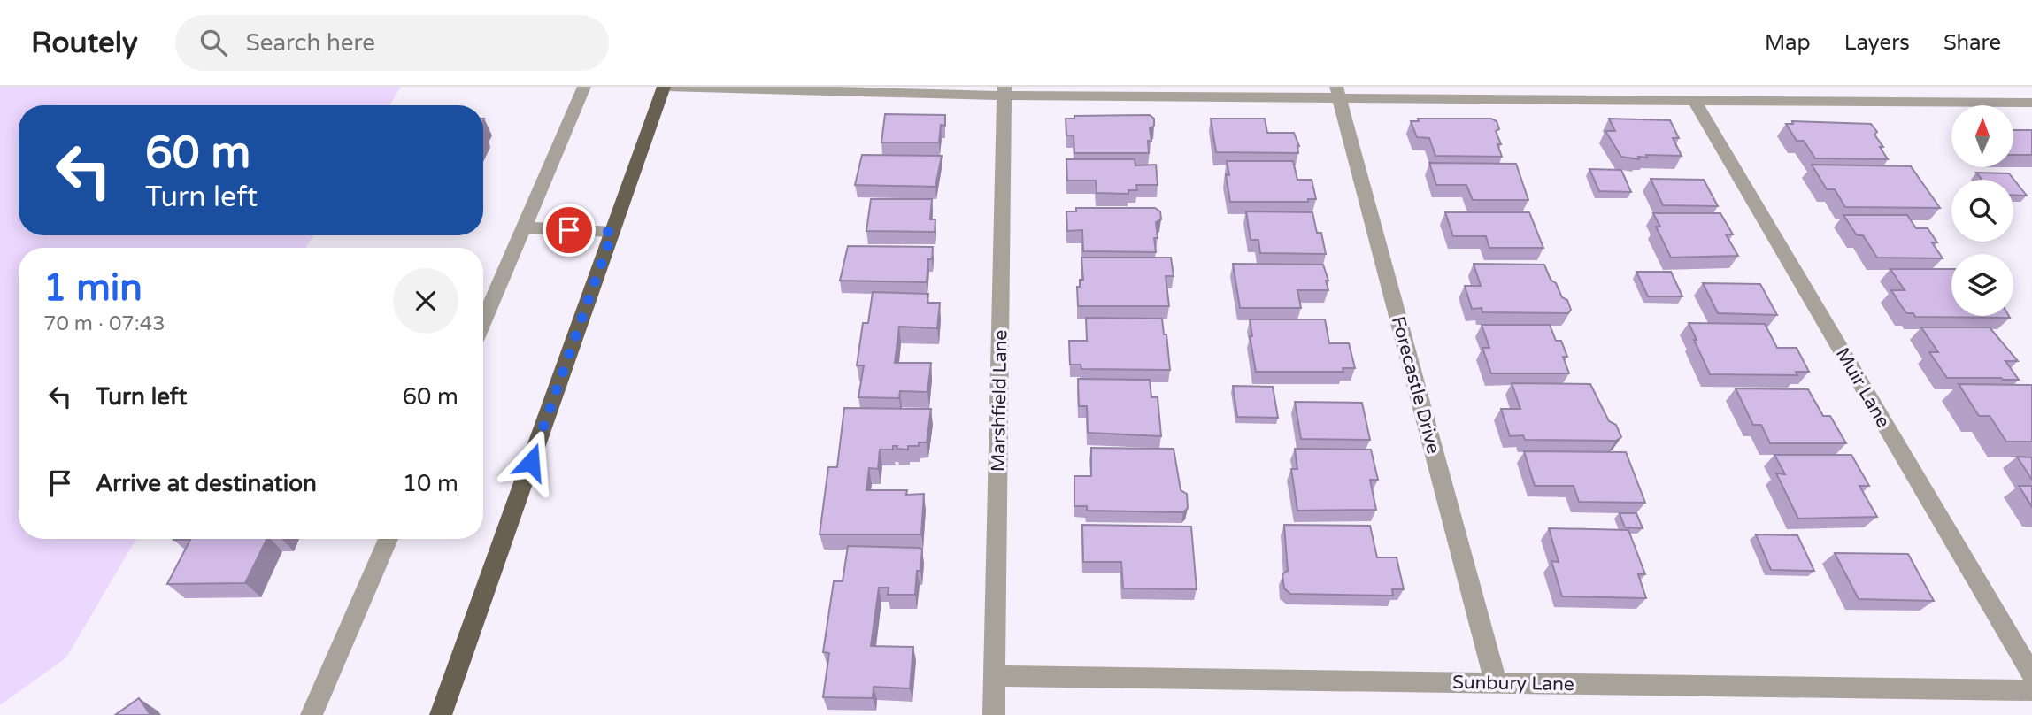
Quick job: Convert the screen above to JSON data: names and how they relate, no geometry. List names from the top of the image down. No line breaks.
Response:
{"streets":{"street":["Forecastle Drive","Muir Lane","Marshfield Lane","Sunbury Lane"]},"crossings":[["Forecastle Drive","Sunbury Lane"],["Marshfield Lane","Sunbury Lane"]],"north":"top","page":{"header":"Routely","search":"Search here","nav":["Map","Layers","Share"],"turn":["60 m","Turn left"],"heading":["1 min","70 m · 07:43"],"list":[{"name":"Turn left","value":"60 m"},{"name":"Arrive at destination","value":"10 m"}]}}
